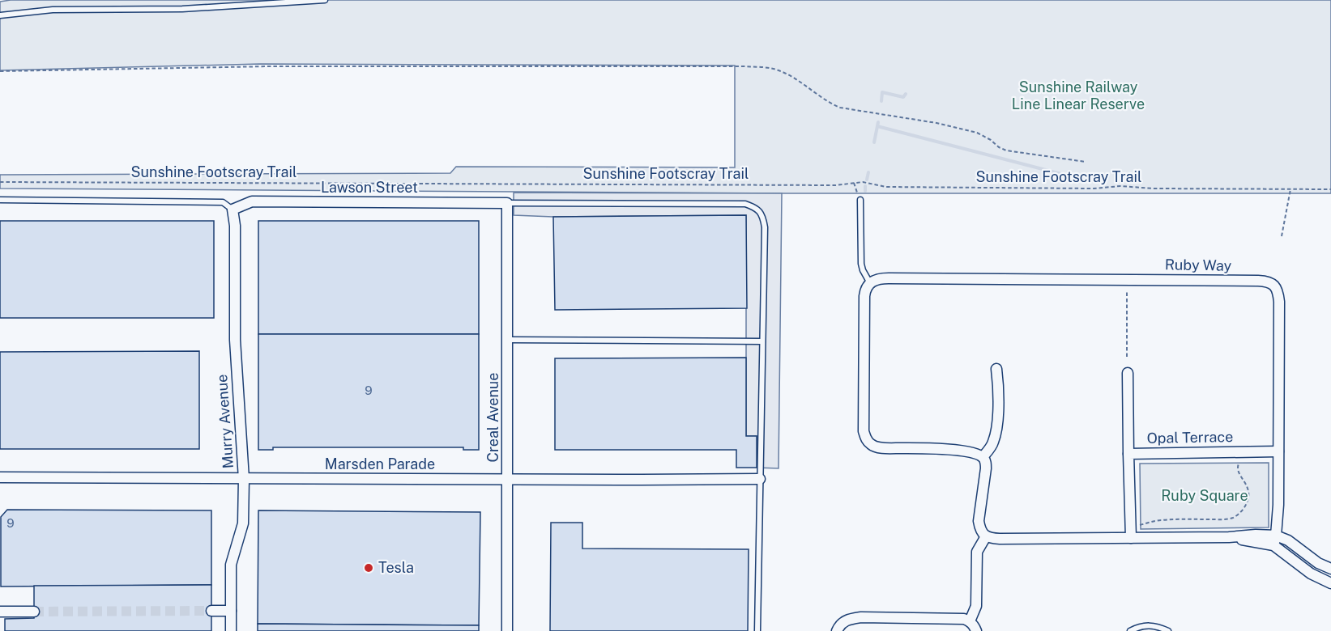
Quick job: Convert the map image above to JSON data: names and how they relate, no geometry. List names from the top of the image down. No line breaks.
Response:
{"streets":{"street":["Lawson Street","Ruby Way","Creal Avenue","Murry Avenue","Opal Terrace","Marsden Parade"],"path":["Sunshine Footscray Trail"]},"crossings":[["Lawson Street","Creal Avenue"],["Lawson Street","Murry Avenue"],["Ruby Way","Opal Terrace"],["Creal Avenue","Marsden Parade"],["Murry Avenue","Marsden Parade"]],"parks":["Sunshine Railway Line Linear Reserve","Ruby Square"],"places":["Tesla"],"house_numbers":["9","9"]}
